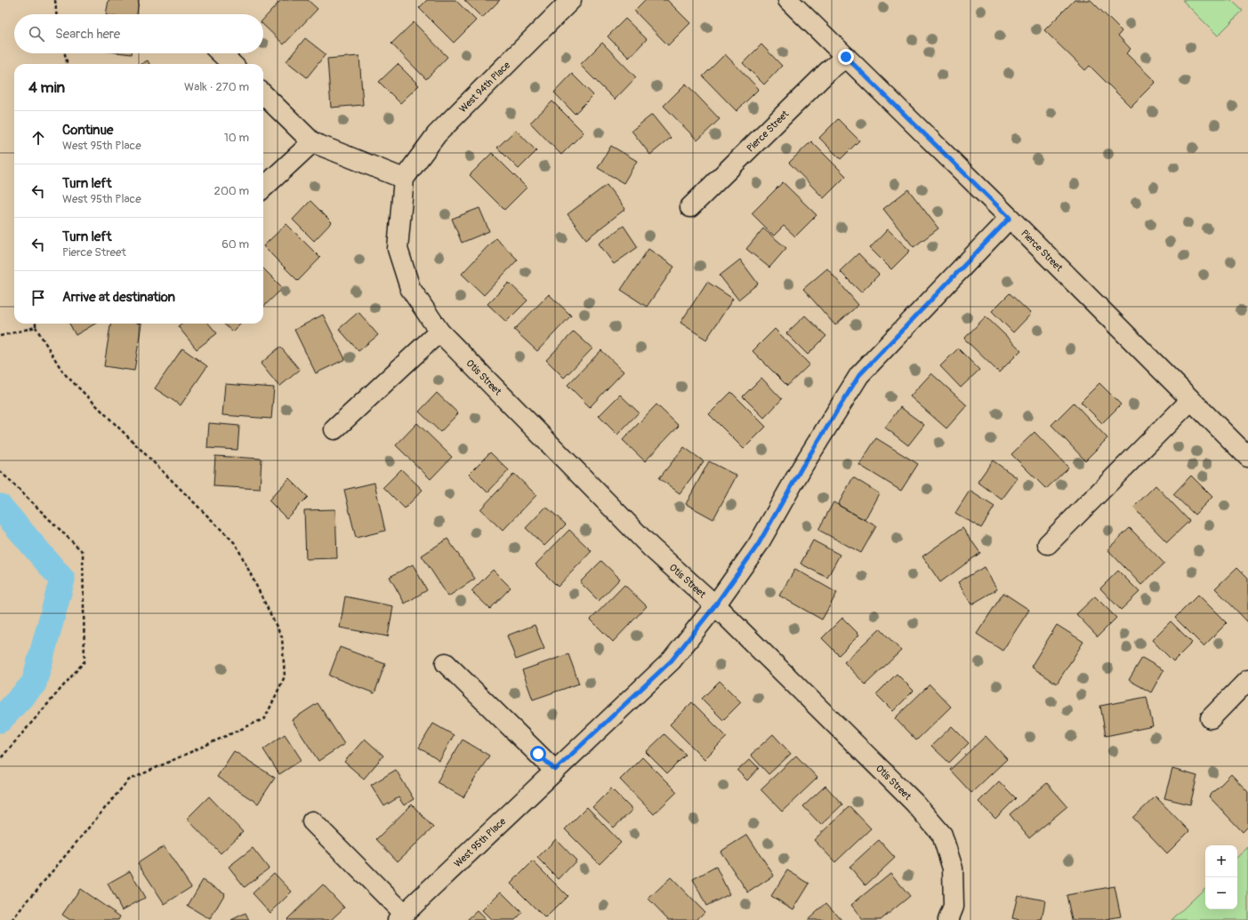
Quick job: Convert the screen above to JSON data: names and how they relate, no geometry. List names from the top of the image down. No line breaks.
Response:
{"streets":{"street":["West 94th Place","Pierce Street","Otis Street","West 95th Place"]},"crossings":[["West 94th Place","Otis Street"],["Pierce Street","West 95th Place"],["Otis Street","West 95th Place"]],"page":{"search":"Search here","heading":["4 min","Walk · 270 m"],"list":[["Continue","West 95th Place","10 m"],["Turn left","West 95th Place","200 m"],["Turn left","Pierce Street","60 m"],"Arrive at destination"],"map_buttons":["+","−"]}}
